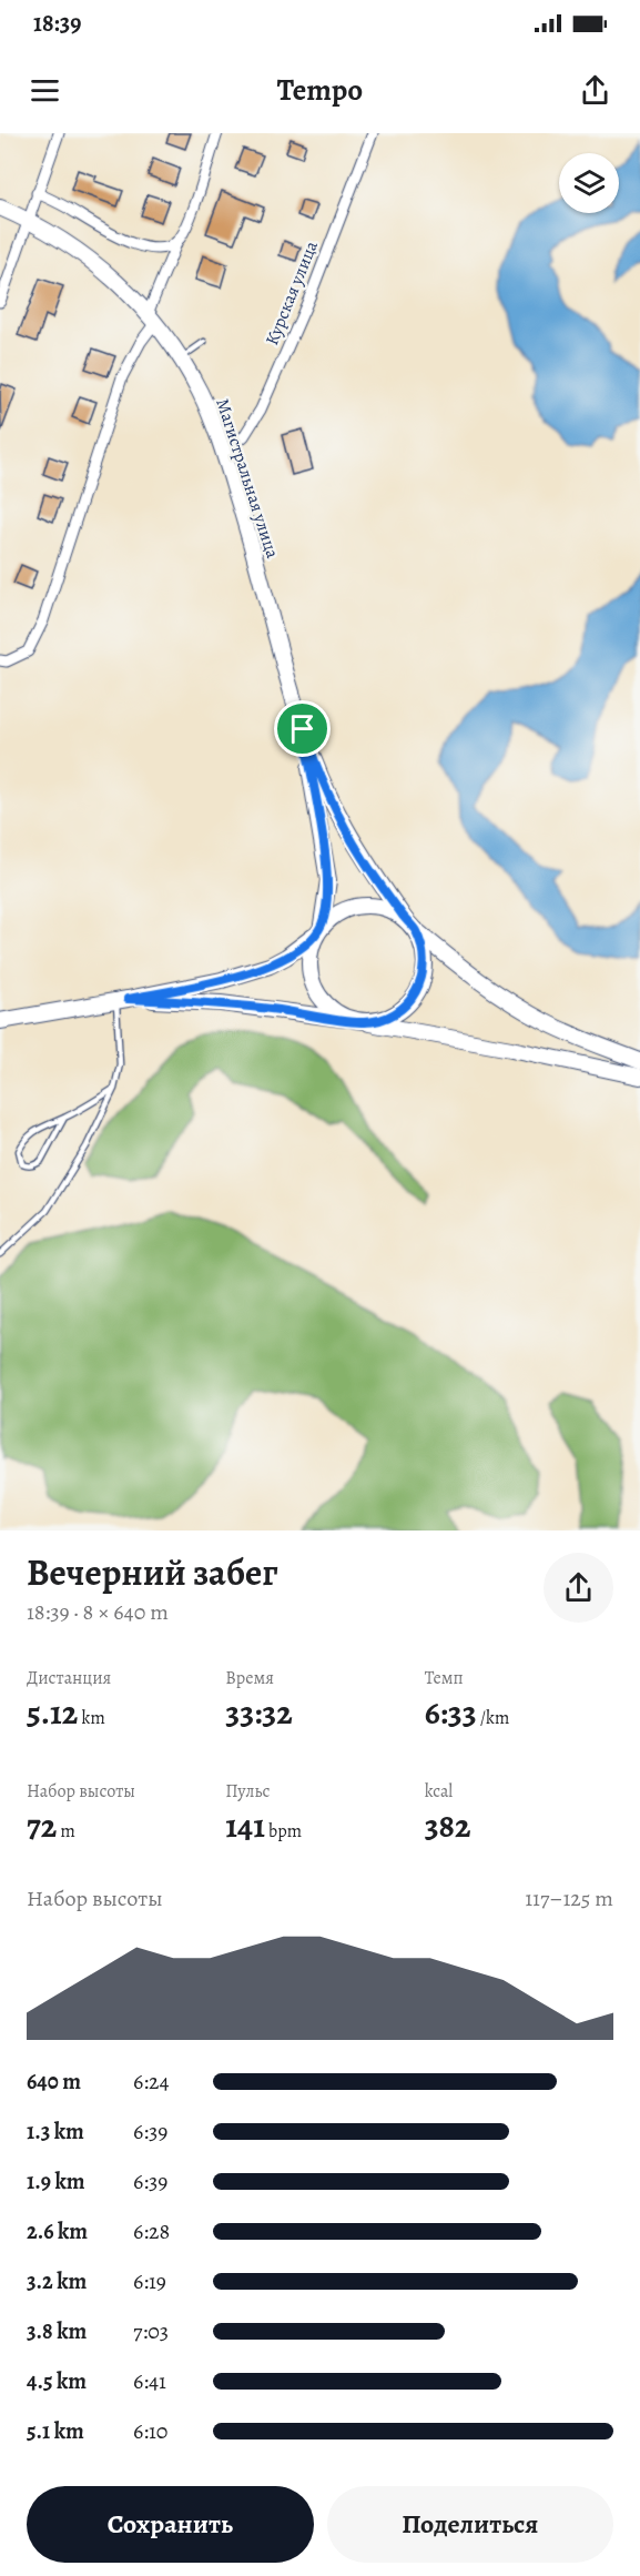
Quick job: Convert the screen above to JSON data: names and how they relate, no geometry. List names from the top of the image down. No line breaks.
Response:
{"streets":{"main road":["Магистральная улица"],"street":["Курская улица"]},"crossings":[["Курская улица","Магистральная улица"]],"page":{"status":"18:39","header":"Tempo","heading":["Вечерний забег","18:39 · 8 × 640 m"],"stats":[["Дистанция","5.12 km"],["Время","33:32"],["Темп","6:33 /km"],["Набор высоты","72 m"],["Пульс","141 bpm"],["kcal","382"]],"chart":["Набор высоты","117–125 m"],"list":[{"name":"640 m","note":"6:24"},{"name":"1.3 km","note":"6:39"},{"name":"1.9 km","note":"6:39"},{"name":"2.6 km","note":"6:28"},{"name":"3.2 km","note":"6:19"},{"name":"3.8 km","note":"7:03"},{"name":"4.5 km","note":"6:41"},{"name":"5.1 km","note":"6:10"}],"buttons":["Сохранить","Поделиться"]}}
